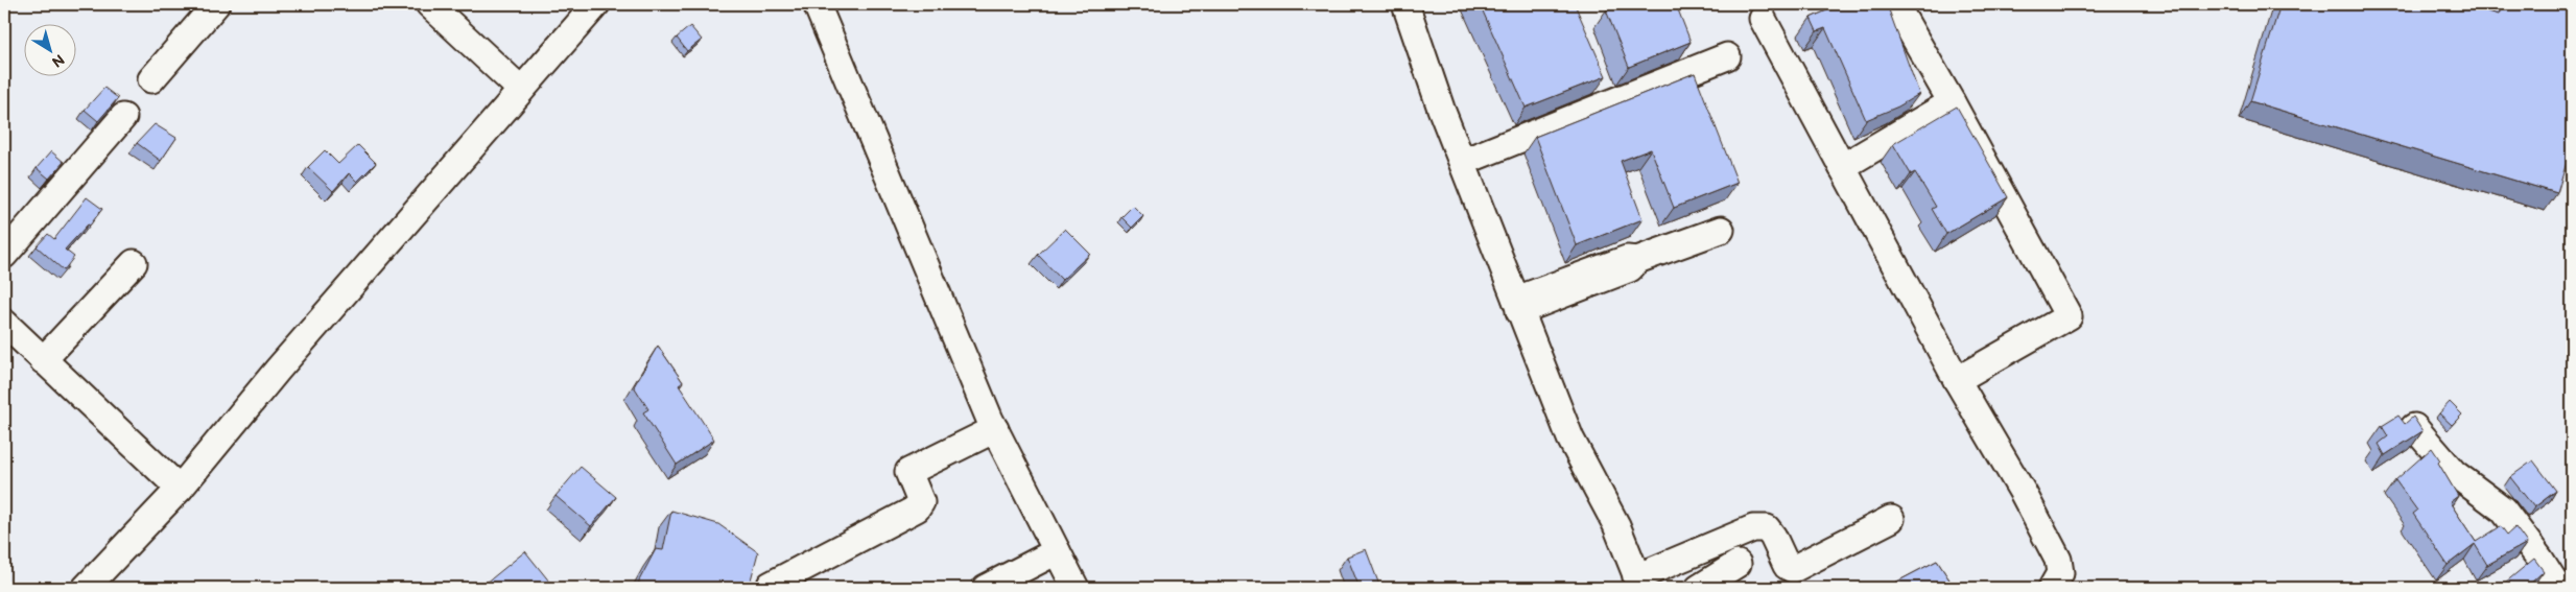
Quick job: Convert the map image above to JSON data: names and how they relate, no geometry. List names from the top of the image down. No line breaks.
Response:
{"north":"bottom right"}
